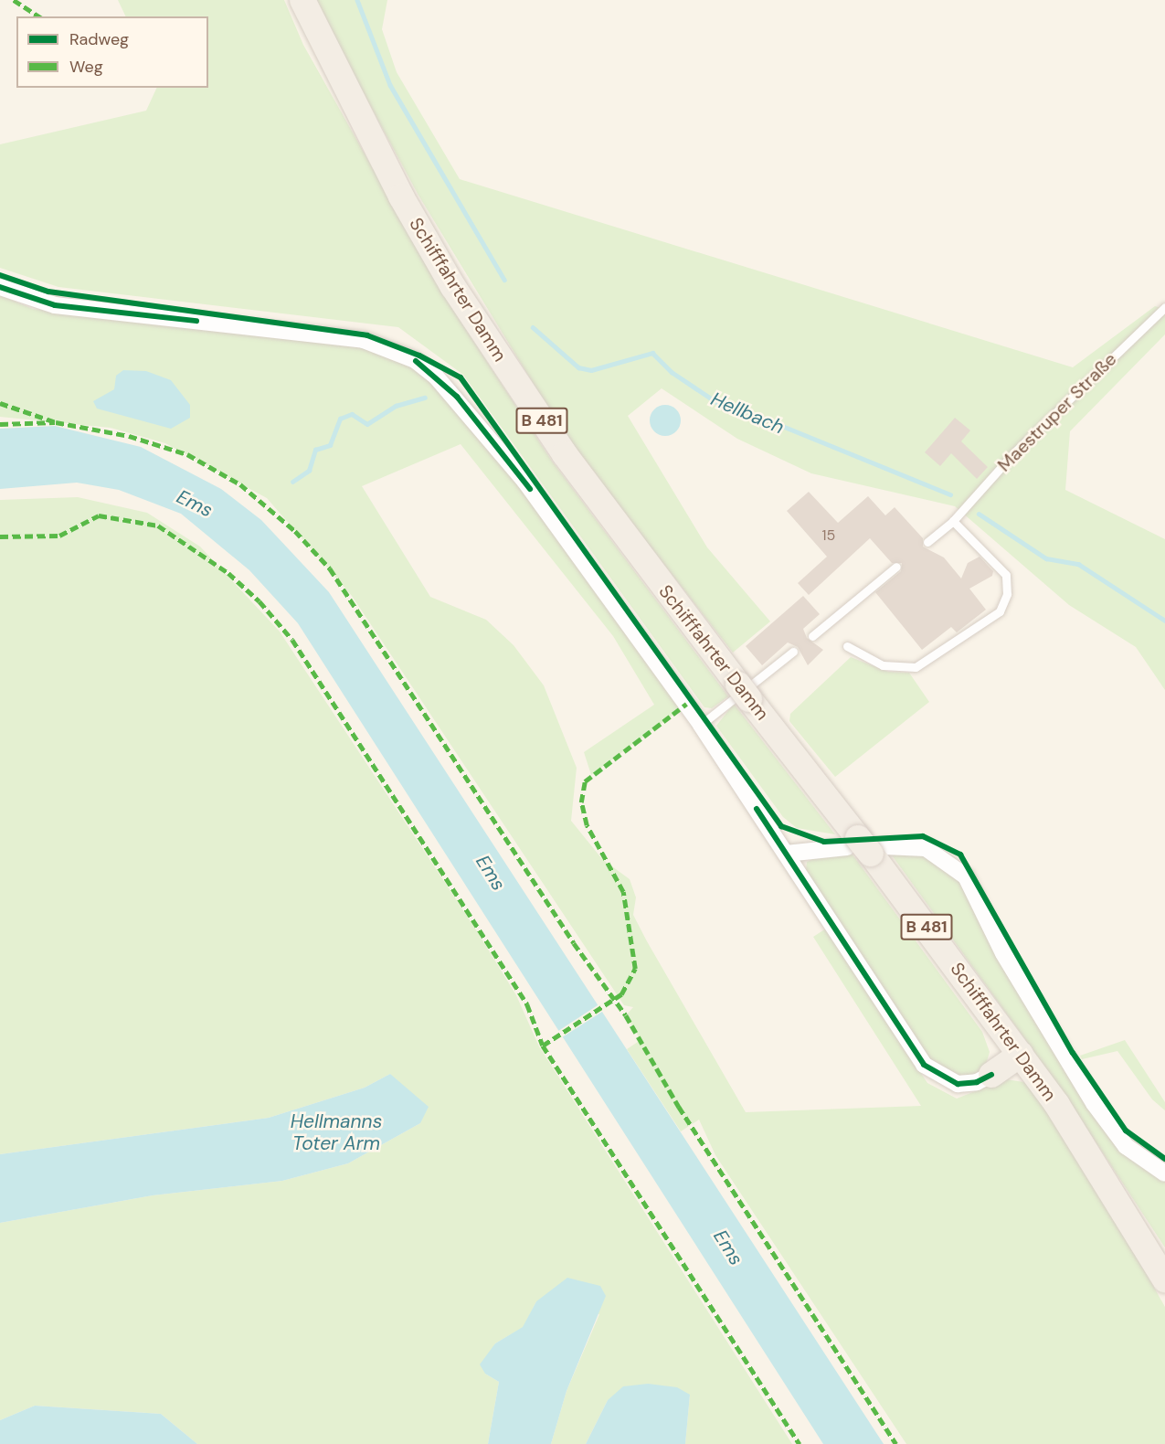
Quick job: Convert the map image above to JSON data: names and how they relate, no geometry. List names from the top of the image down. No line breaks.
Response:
{"streets":{"main road":["Schifffahrter Damm","B 481"],"lane":["Maestruper Straße"]},"water":["Hellbach","Ems","Hellmanns Toter Arm"],"house_numbers":["15"],"legend":["Radweg","Weg"]}
